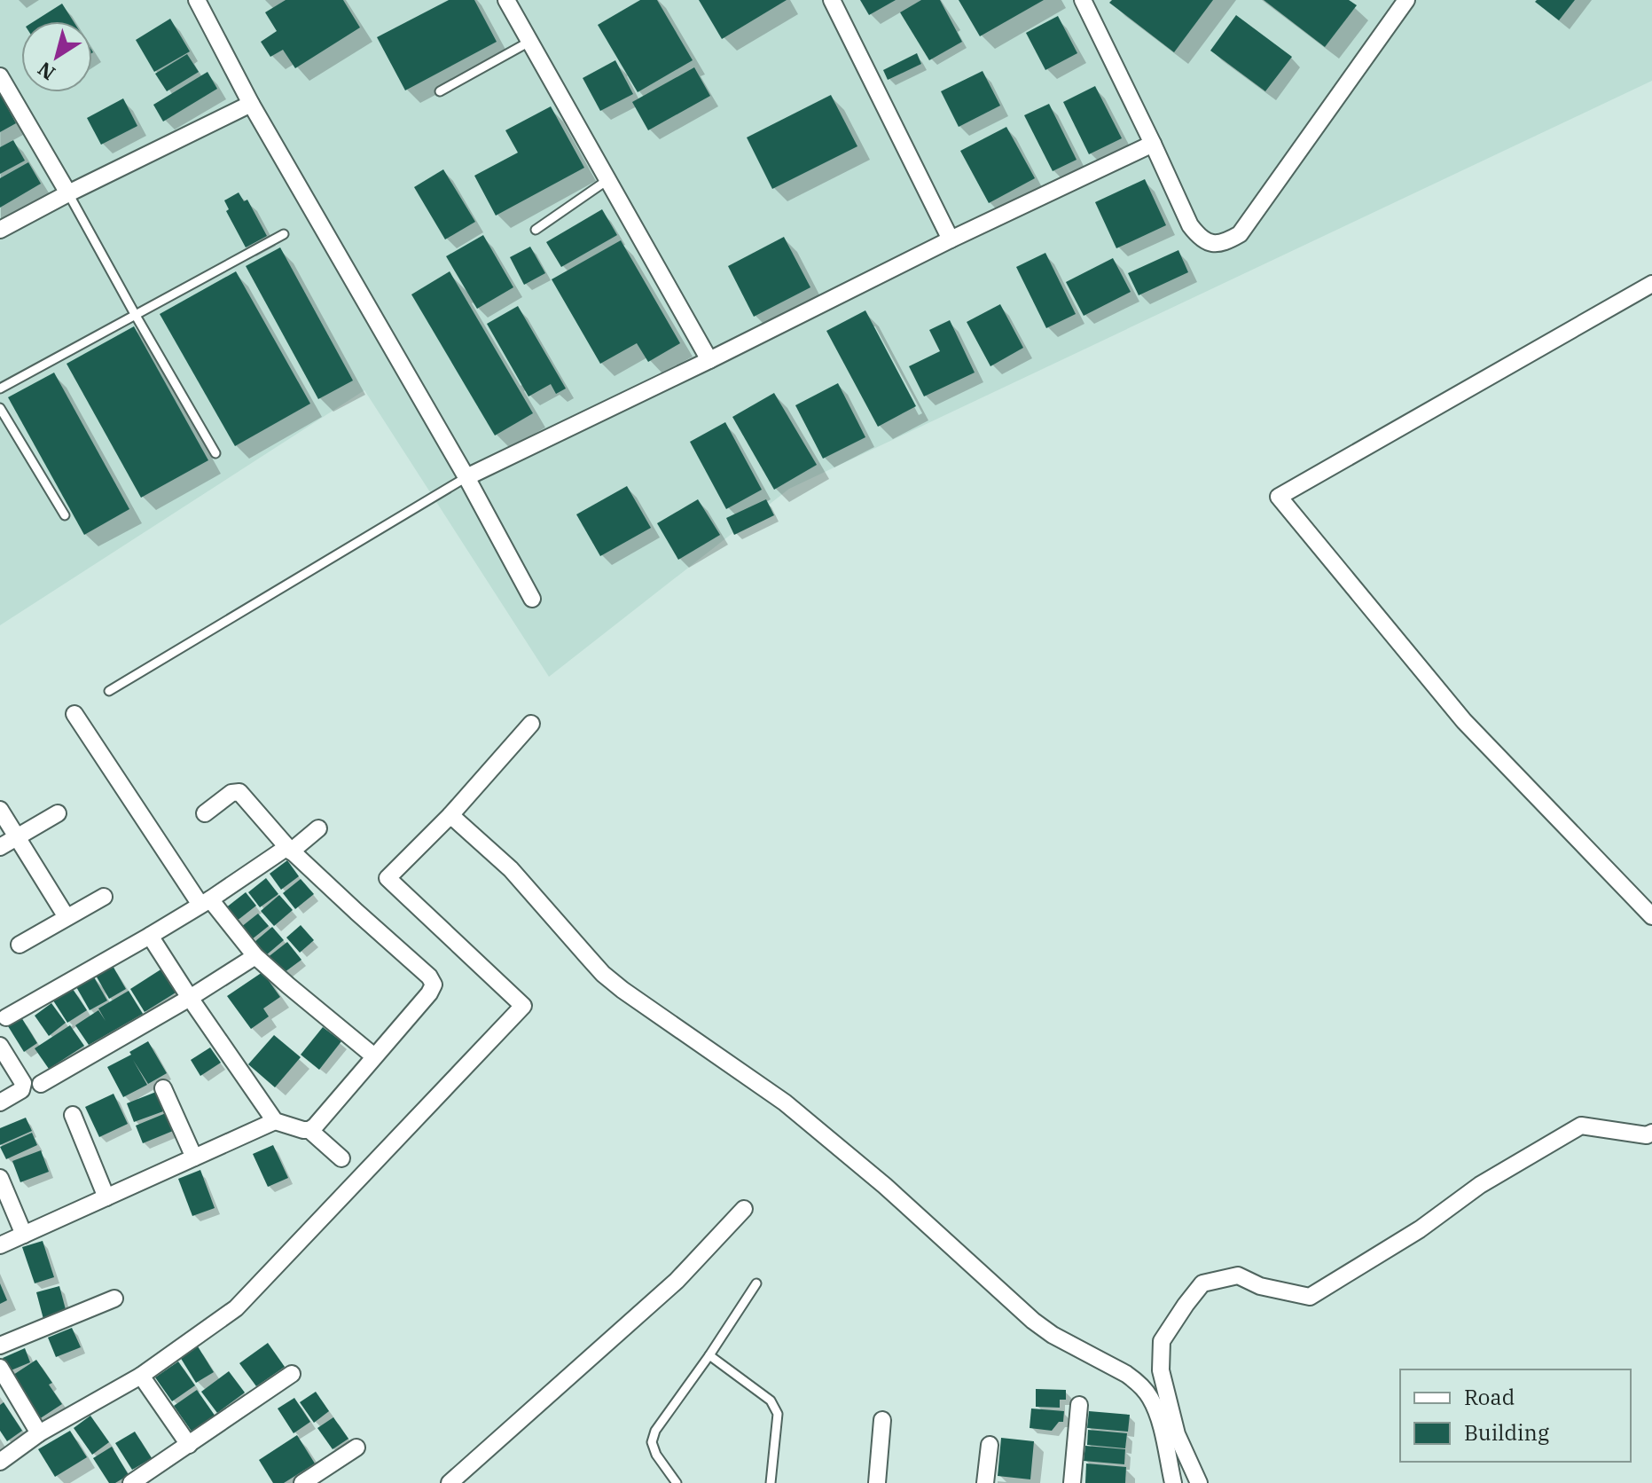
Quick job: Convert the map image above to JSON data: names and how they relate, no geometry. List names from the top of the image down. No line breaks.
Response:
{"legend":["Road","Building"],"north":"bottom left"}
